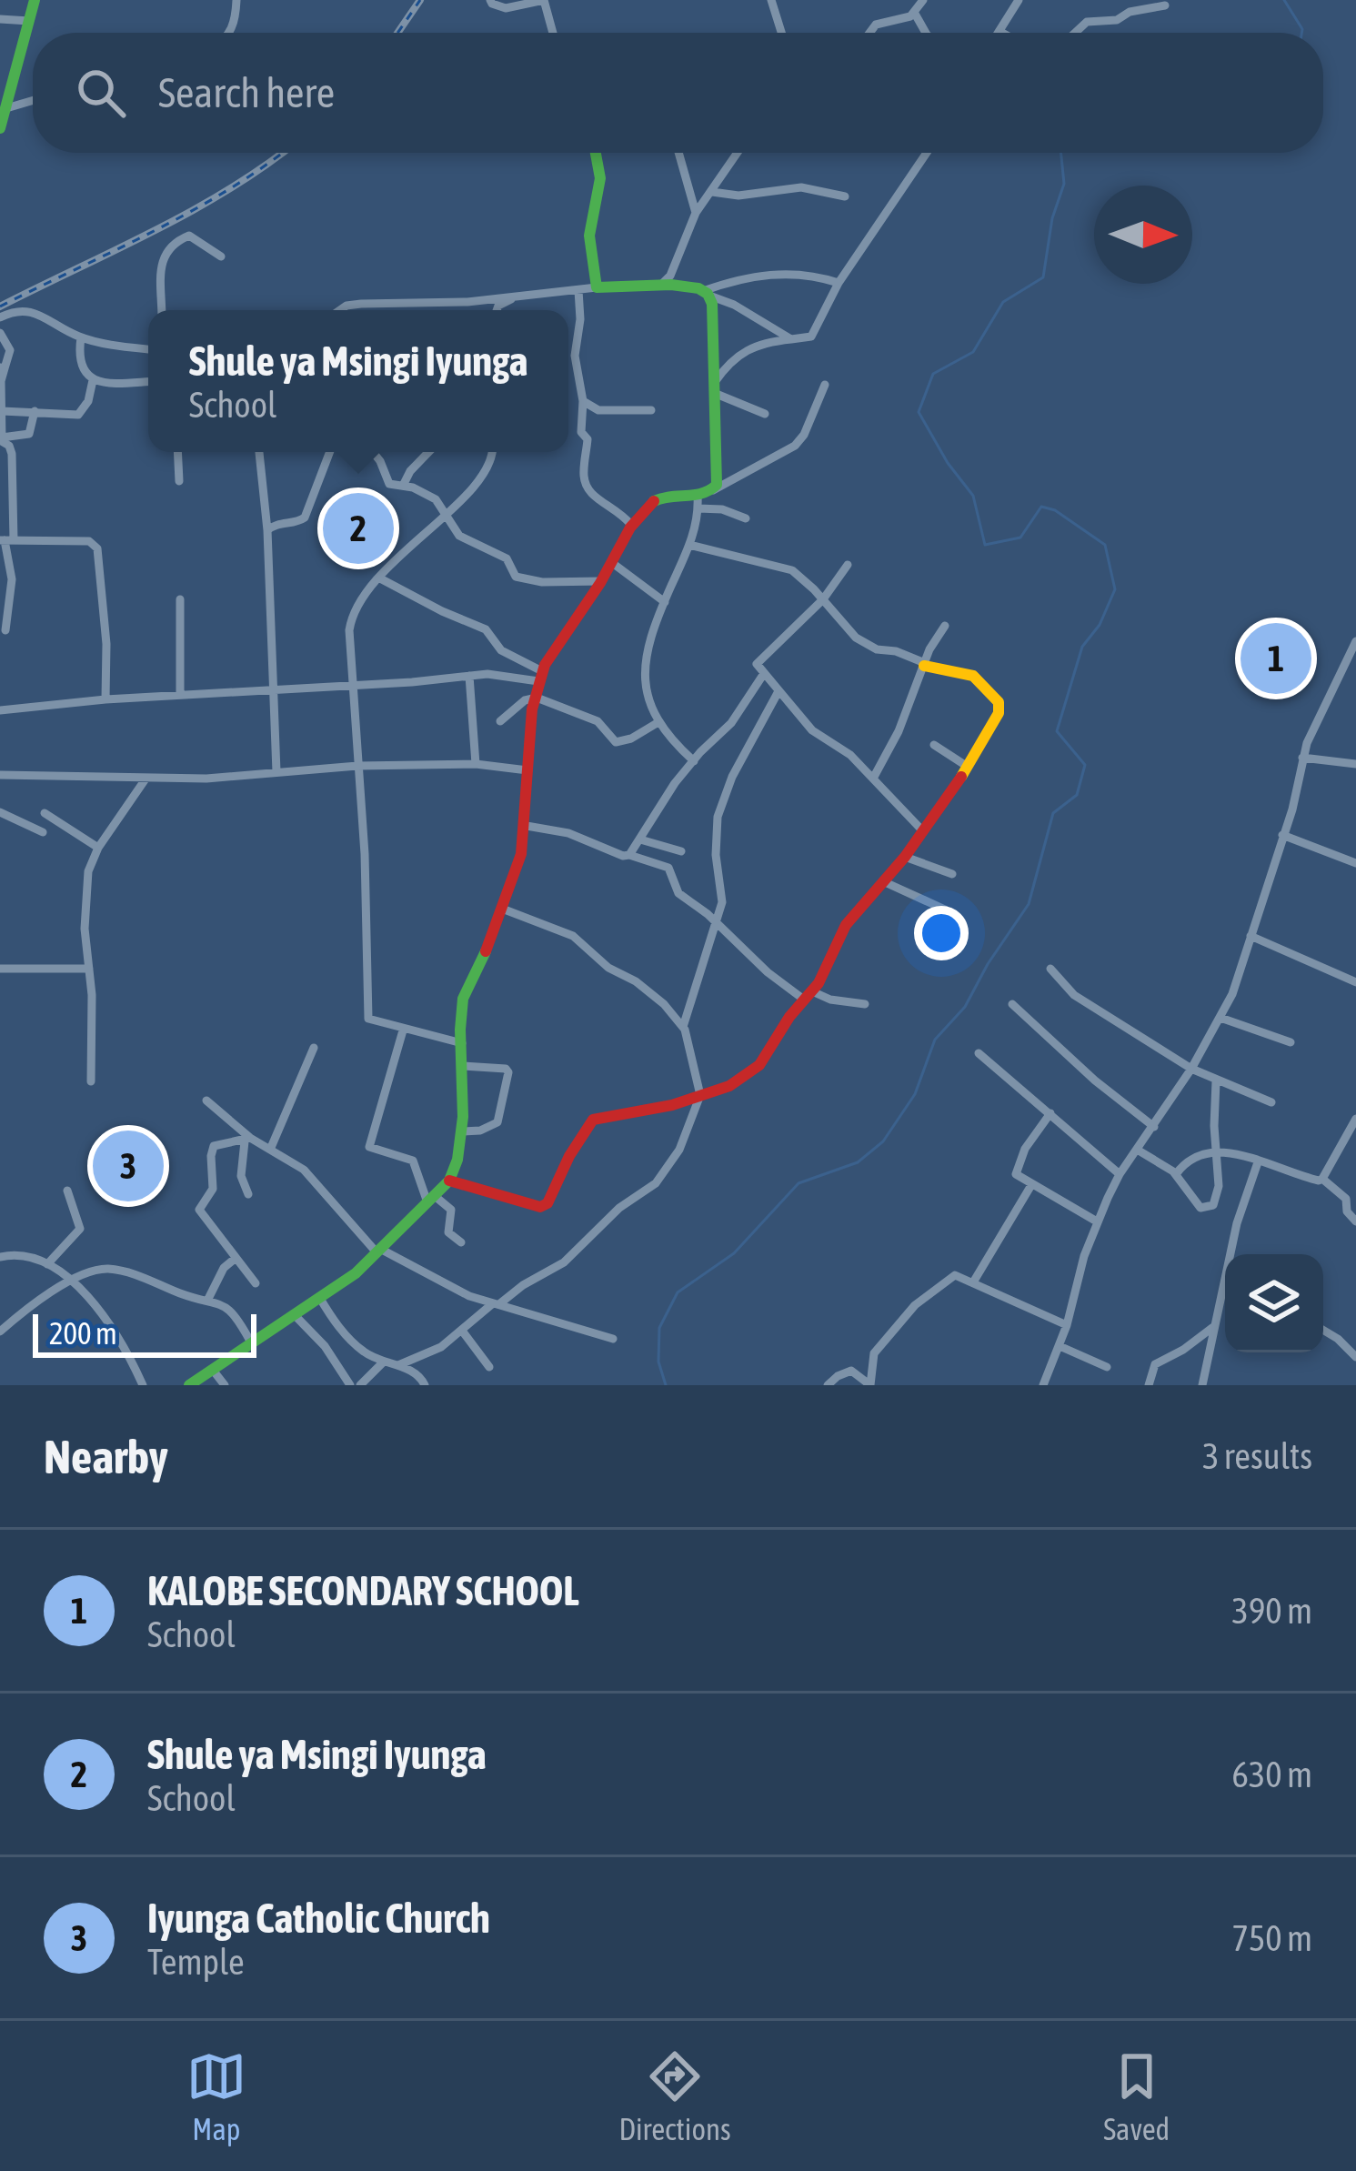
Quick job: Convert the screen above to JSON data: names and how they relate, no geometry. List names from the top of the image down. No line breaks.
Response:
{"scale_bar":"200 m","north":"right","page":{"search":"Search here","popup":["Shule ya Msingi Iyunga","School"],"pins":["2","1","3"],"scale":"200 m","heading":["Nearby","3 results"],"list":[{"mark":"1","name":"KALOBE SECONDARY SCHOOL","note":"School","value":"390 m"},{"mark":"2","name":"Shule ya Msingi Iyunga","note":"School","value":"630 m"},{"mark":"3","name":"Iyunga Catholic Church","note":"Temple","value":"750 m"}],"nav":["Map","Directions","Saved"]}}
